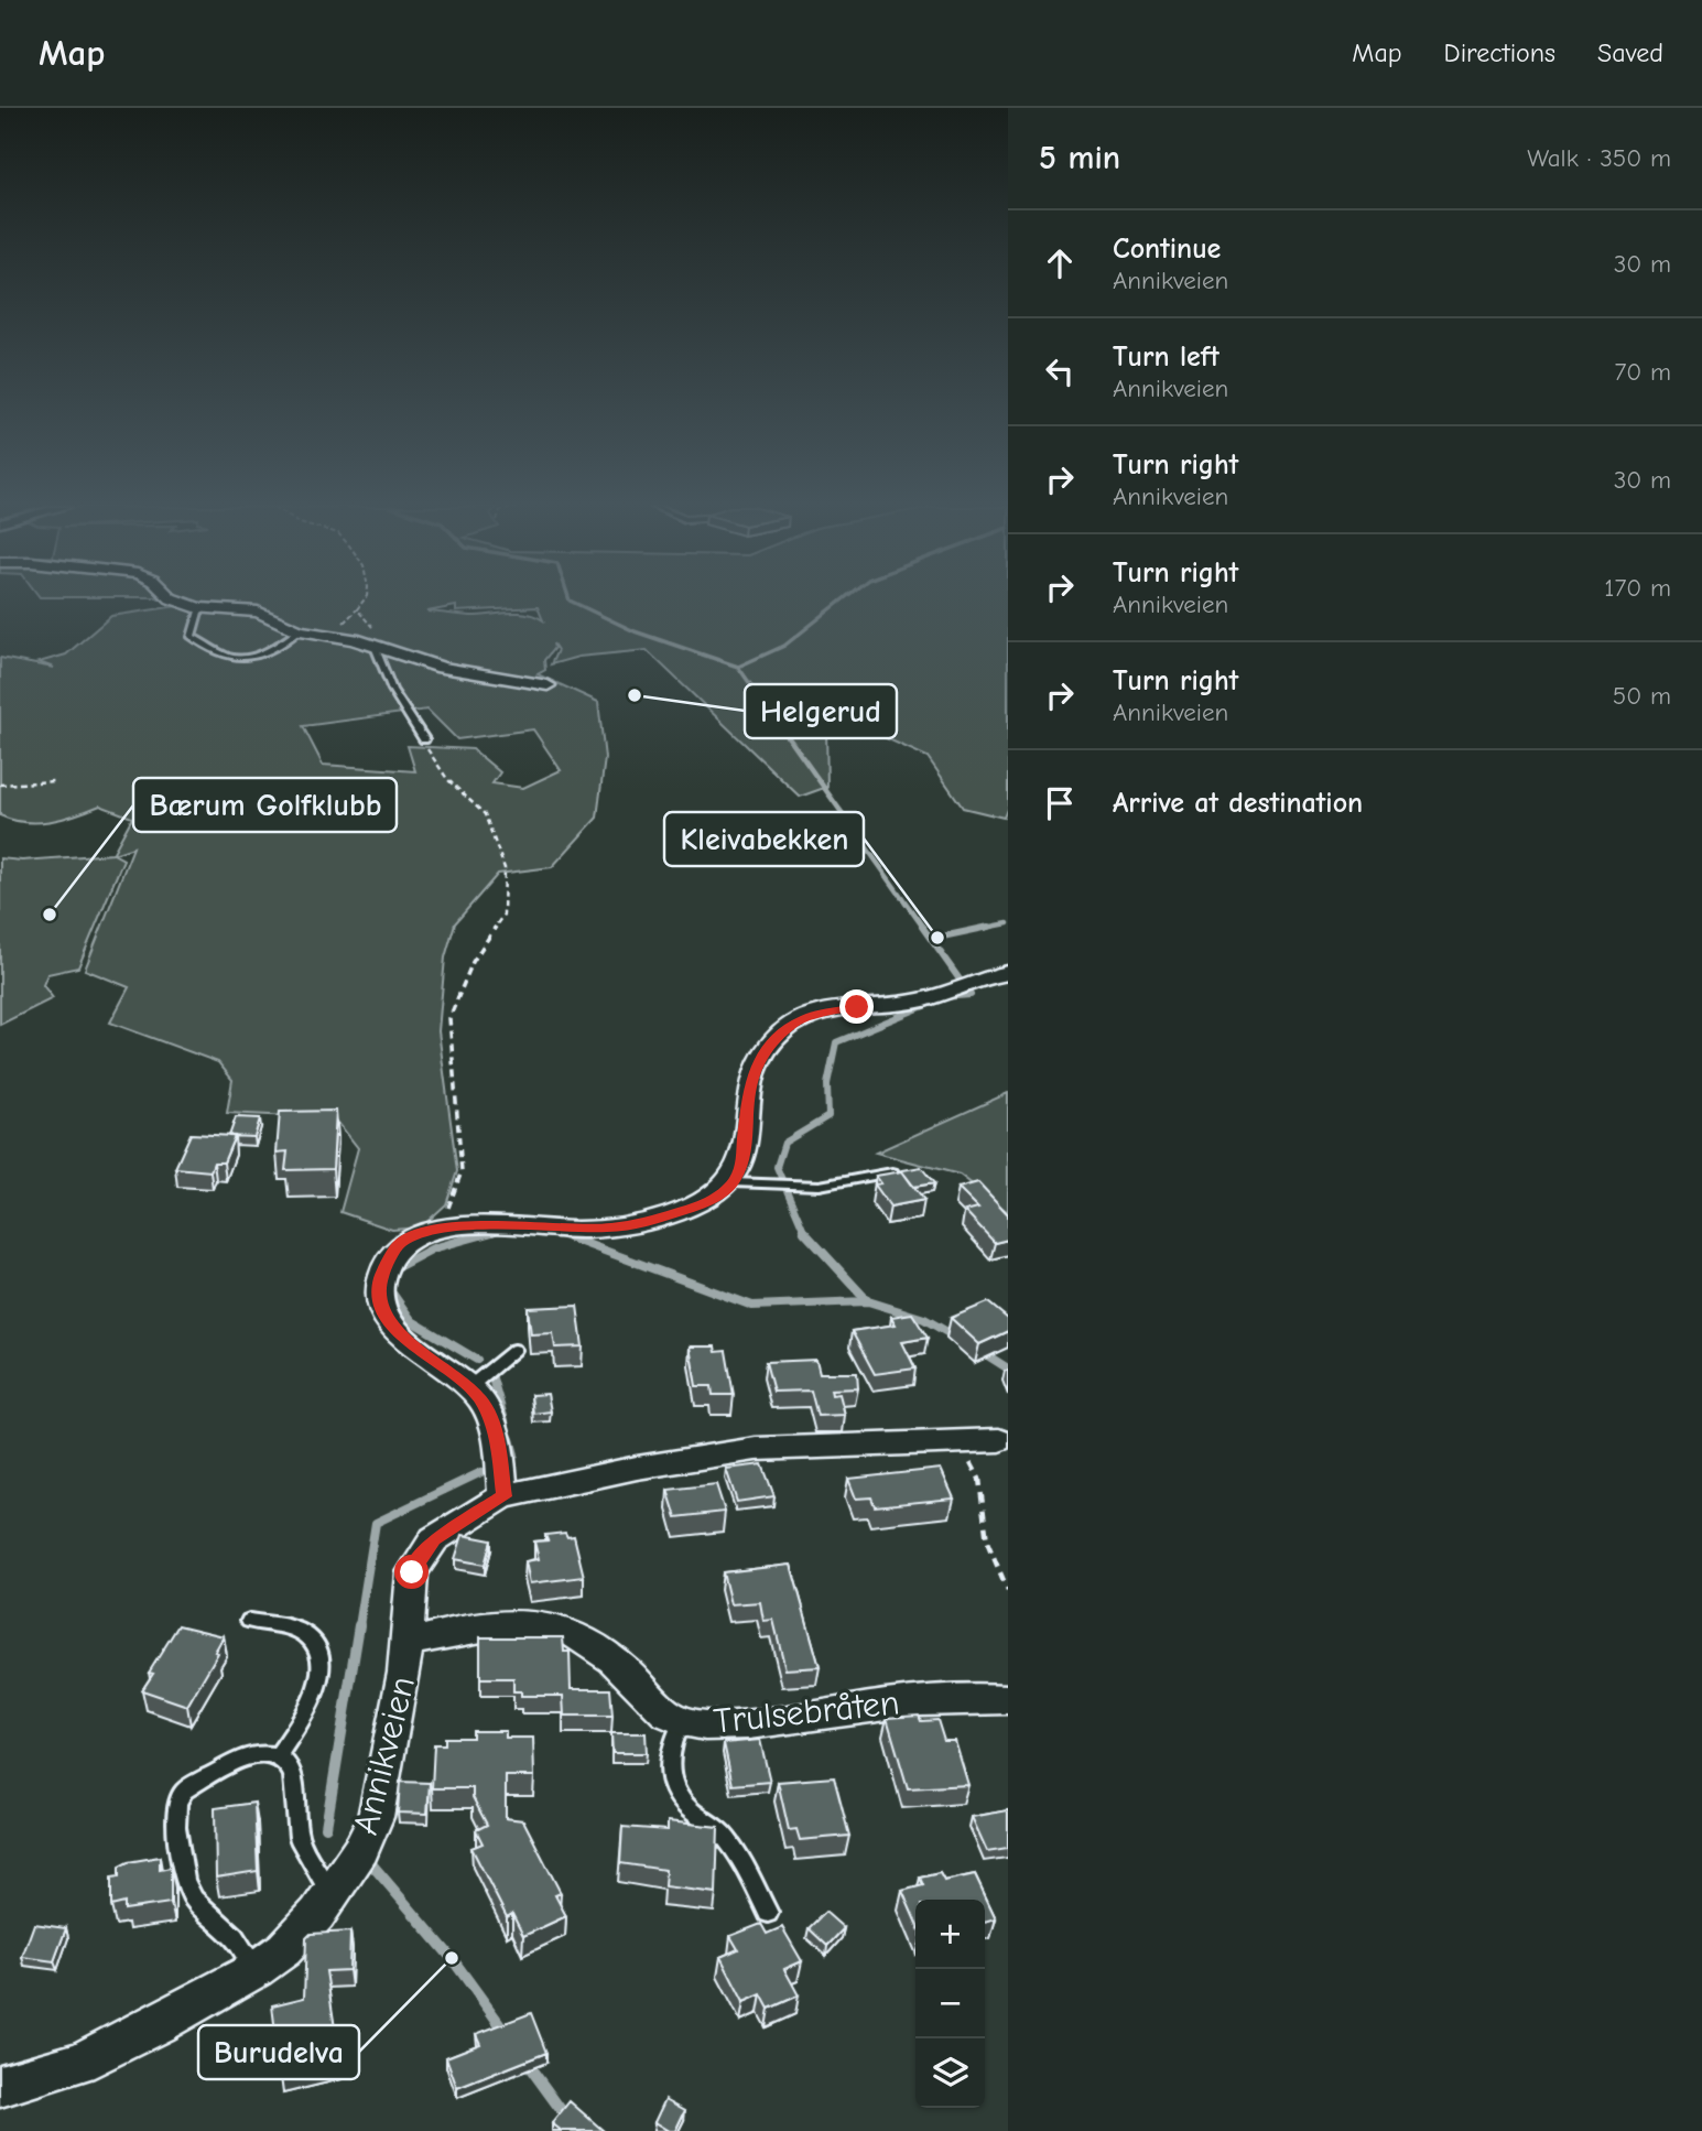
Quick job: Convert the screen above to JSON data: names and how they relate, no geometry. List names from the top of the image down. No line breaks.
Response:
{"streets":{"street":["Trulsebråten","Annikveien"]},"crossings":[["Trulsebråten","Annikveien"]],"places":["Helgerud","Bærum Golfklubb","Kleivabekken","Burudelva"],"page":{"header":"Map","nav":["Map","Directions","Saved"],"heading":["5 min","Walk · 350 m"],"list":[["Continue","Annikveien","30 m"],["Turn left","Annikveien","70 m"],["Turn right","Annikveien","30 m"],["Turn right","Annikveien","170 m"],["Turn right","Annikveien","50 m"],"Arrive at destination"],"map_buttons":["+","−"]}}
